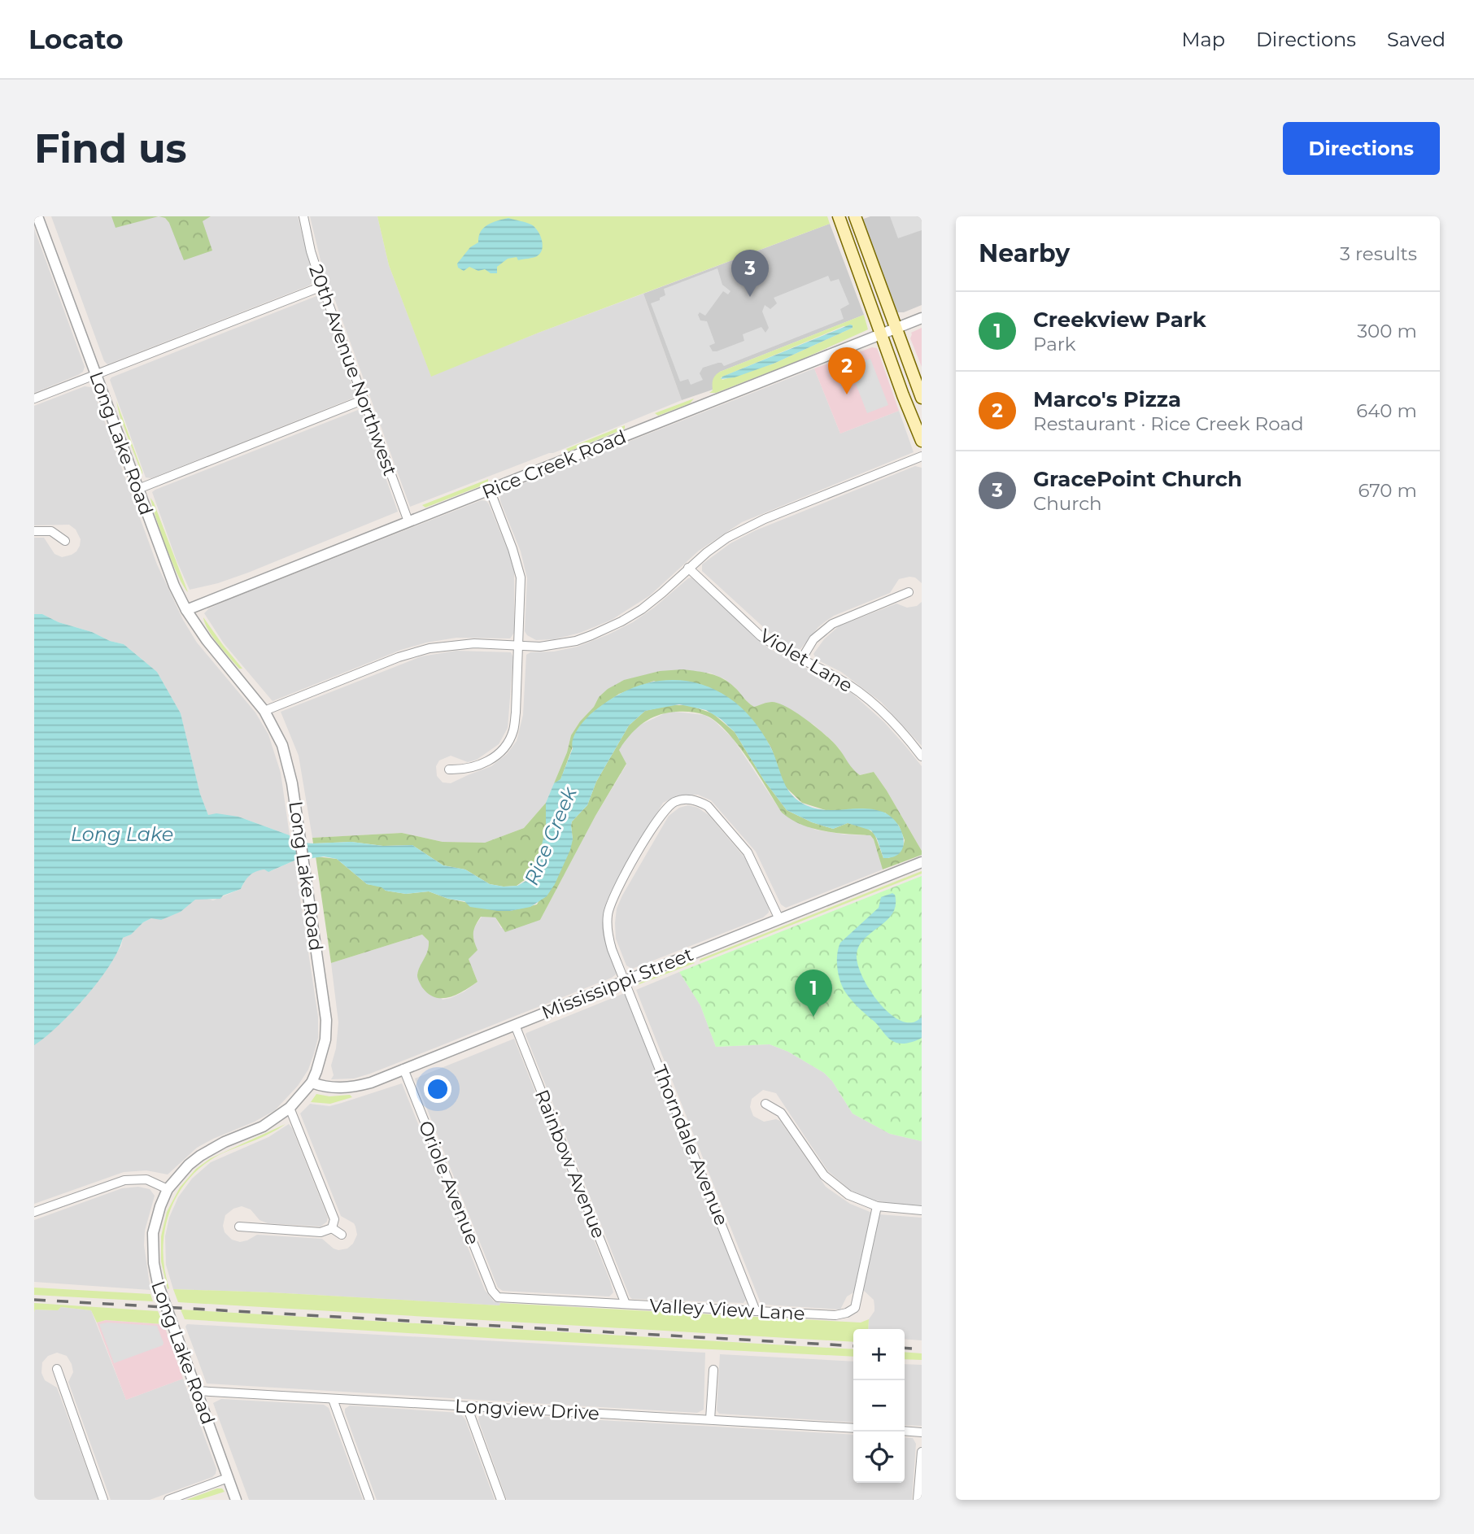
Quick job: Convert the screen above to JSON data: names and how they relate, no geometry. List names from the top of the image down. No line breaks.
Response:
{"streets":{"street":["20th Avenue Northwest","Long Lake Road","Rice Creek Road","Violet Lane","Mississippi Street","Thorndale Avenue","Rainbow Avenue","Oriole Avenue","Valley View Lane","Longview Drive"]},"crossings":[["20th Avenue Northwest","Rice Creek Road"],["Long Lake Road","Rice Creek Road"],["Long Lake Road","Mississippi Street"],["Long Lake Road","Longview Drive"],["Mississippi Street","Thorndale Avenue"],["Mississippi Street","Rainbow Avenue"],["Mississippi Street","Oriole Avenue"],["Thorndale Avenue","Valley View Lane"],["Rainbow Avenue","Valley View Lane"],["Oriole Avenue","Valley View Lane"]],"water":["Long Lake","Rice Creek"],"page":{"header":"Locato","nav":["Map","Directions","Saved"],"buttons":"Directions","title":"Find us","heading":["Nearby","3 results"],"pins":["3","2","1"],"list":[{"mark":"1","name":"Creekview Park","note":"Park","value":"300 m"},{"mark":"2","name":"Marco's Pizza","note":"Restaurant · Rice Creek Road","value":"640 m"},{"mark":"3","name":"GracePoint Church","note":"Church","value":"670 m"}],"map_buttons":["+","−"]}}
